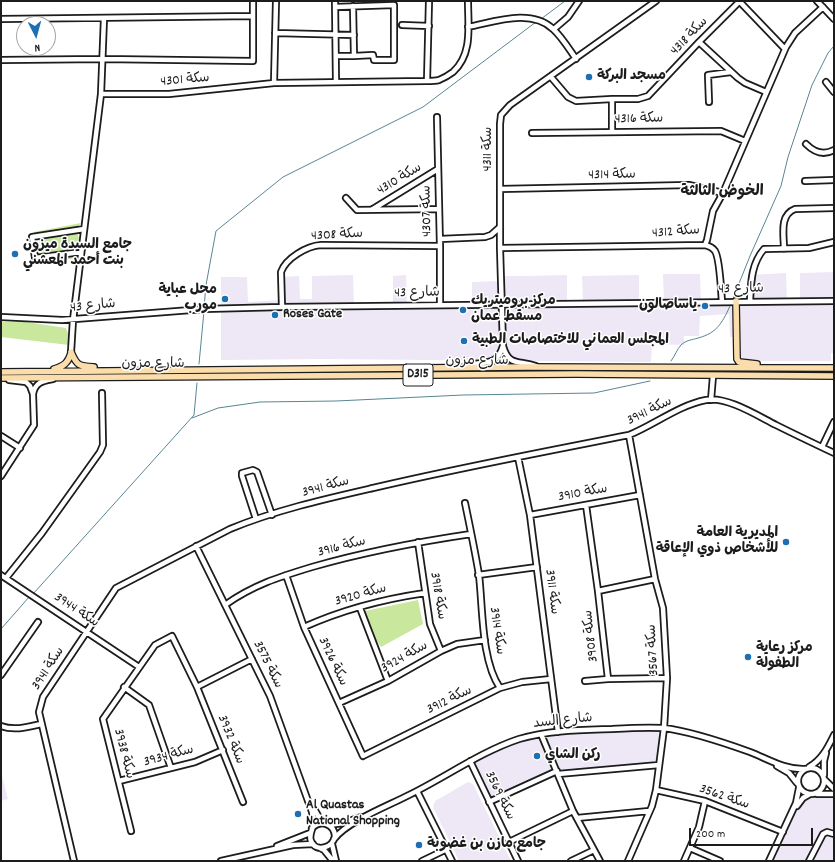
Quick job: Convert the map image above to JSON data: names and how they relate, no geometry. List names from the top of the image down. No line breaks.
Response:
{"streets":{"main road":["شارع مزون","D315"],"street":["سكة 4318","سكة 4301","سكة 4316","سكة 4311","سكة 4314","سكة 4310","سكة 4307","سكة 4312","سكة 4308","شارع 43","سكة 3941","سكة 3910","سكة 3916","سكة 3911","سكة 3920","سكة 3918","سكة 3944","سكة 3914","سكة 3908","سكة 3567","سكة 3924","سكة 3926","سكة 3575","سكة 3912","شارع السد","سكة 3932","سكة 3938","سكة 3934","سكة 3569","سكة 3562"]},"crossings":[["سكة 4318","سكة 4311"],["سكة 4316","سكة 4312"],["سكة 4311","سكة 4314"],["سكة 4311","سكة 4312"],["سكة 4311","شارع 43"],["سكة 4314","سكة 4312"],["سكة 4310","سكة 4307"],["سكة 4307","سكة 4308"],["سكة 4307","شارع 43"],["سكة 4308","شارع 43"],["سكة 3941","سكة 3911"],["سكة 3941","سكة 3944"],["سكة 3941","سكة 3567"],["سكة 3941","سكة 3575"],["سكة 3910","سكة 3911"],["سكة 3910","سكة 3908"],["سكة 3910","سكة 3567"],["سكة 3916","سكة 3918"],["سكة 3916","سكة 3914"],["سكة 3916","سكة 3926"],["سكة 3916","سكة 3575"],["سكة 3911","سكة 3912"],["سكة 3911","شارع السد"],["سكة 3920","سكة 3918"],["سكة 3920","سكة 3926"],["سكة 3918","سكة 3924"],["سكة 3944","سكة 3932"],["سكة 3914","سكة 3924"],["سكة 3914","سكة 3912"],["سكة 3908","سكة 3567"],["سكة 3567","شارع السد"],["سكة 3567","سكة 3562"],["سكة 3924","سكة 3926"],["سكة 3926","سكة 3912"],["سكة 3575","شارع السد"],["شارع السد","سكة 3569"],["سكة 3932","سكة 3938"],["سكة 3932","سكة 3934"],["سكة 3938","سكة 3934"]],"districts":["الخوض الثالثة"],"places":["مسجد البركة","جامع السيدة ميزون بنت أحمد المعشني","محل عباية مورب","ياساصالون","مركز بروميتريك مسقط عمان","Roses Gate","المجلس العماني للاختصاصات الطبية","المديرية العامة للأشخاص ذوي الإعاقة","مركز رعاية الطفولة","ركن الشاي","Al Quastas National Shopping","جامع مازن بن غضوبة"],"scale_bar":"200 m","north":"bottom"}
